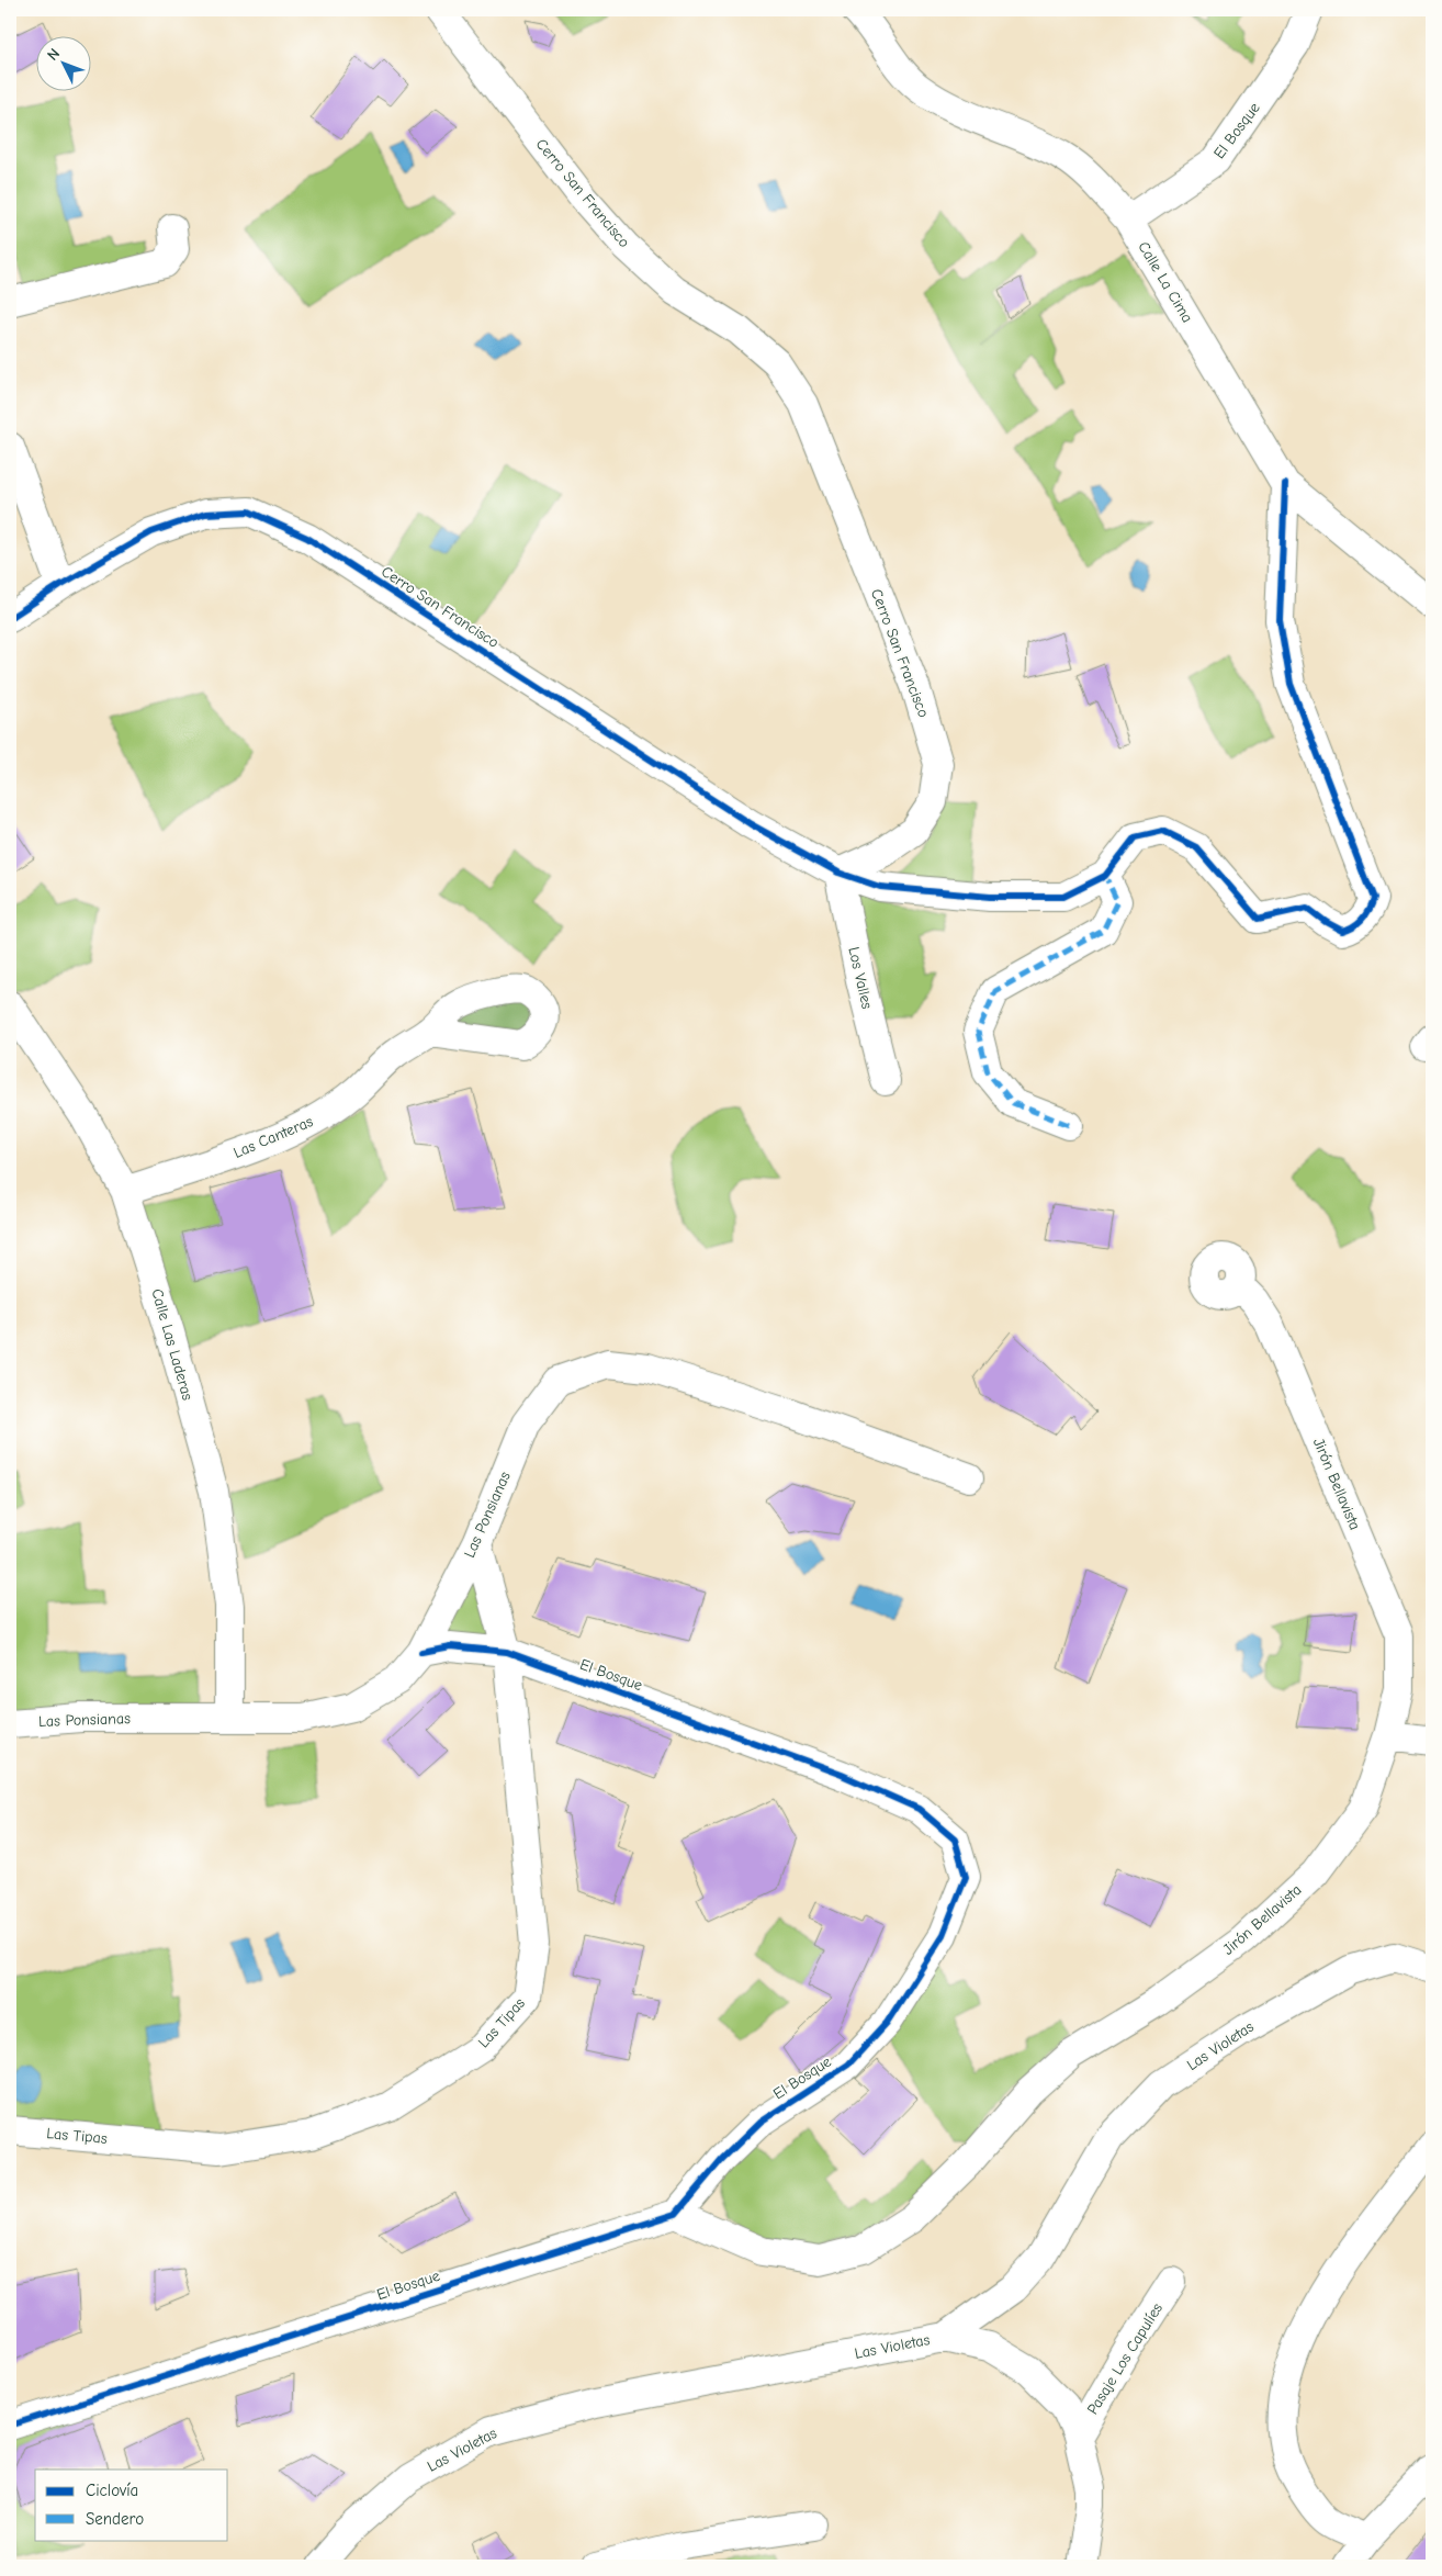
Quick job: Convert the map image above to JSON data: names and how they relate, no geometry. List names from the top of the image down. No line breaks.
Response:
{"streets":{"street":["El Bosque","Cerro San Francisco","Calle La Cima","Los Valles","Las Canteras","Calle Las Laderas","Jirón Bellavista","Las Ponsianas","Las Tipas","Las Violetas","Pasaje Los Capulíes"]},"crossings":[["El Bosque","Calle La Cima"],["El Bosque","Jirón Bellavista"],["El Bosque","Las Ponsianas"],["El Bosque","Las Tipas"],["Cerro San Francisco","Los Valles"],["Las Canteras","Calle Las Laderas"],["Calle Las Laderas","Las Ponsianas"],["Las Ponsianas","Las Tipas"]],"legend":["Ciclovía","Sendero"],"north":"top left"}
